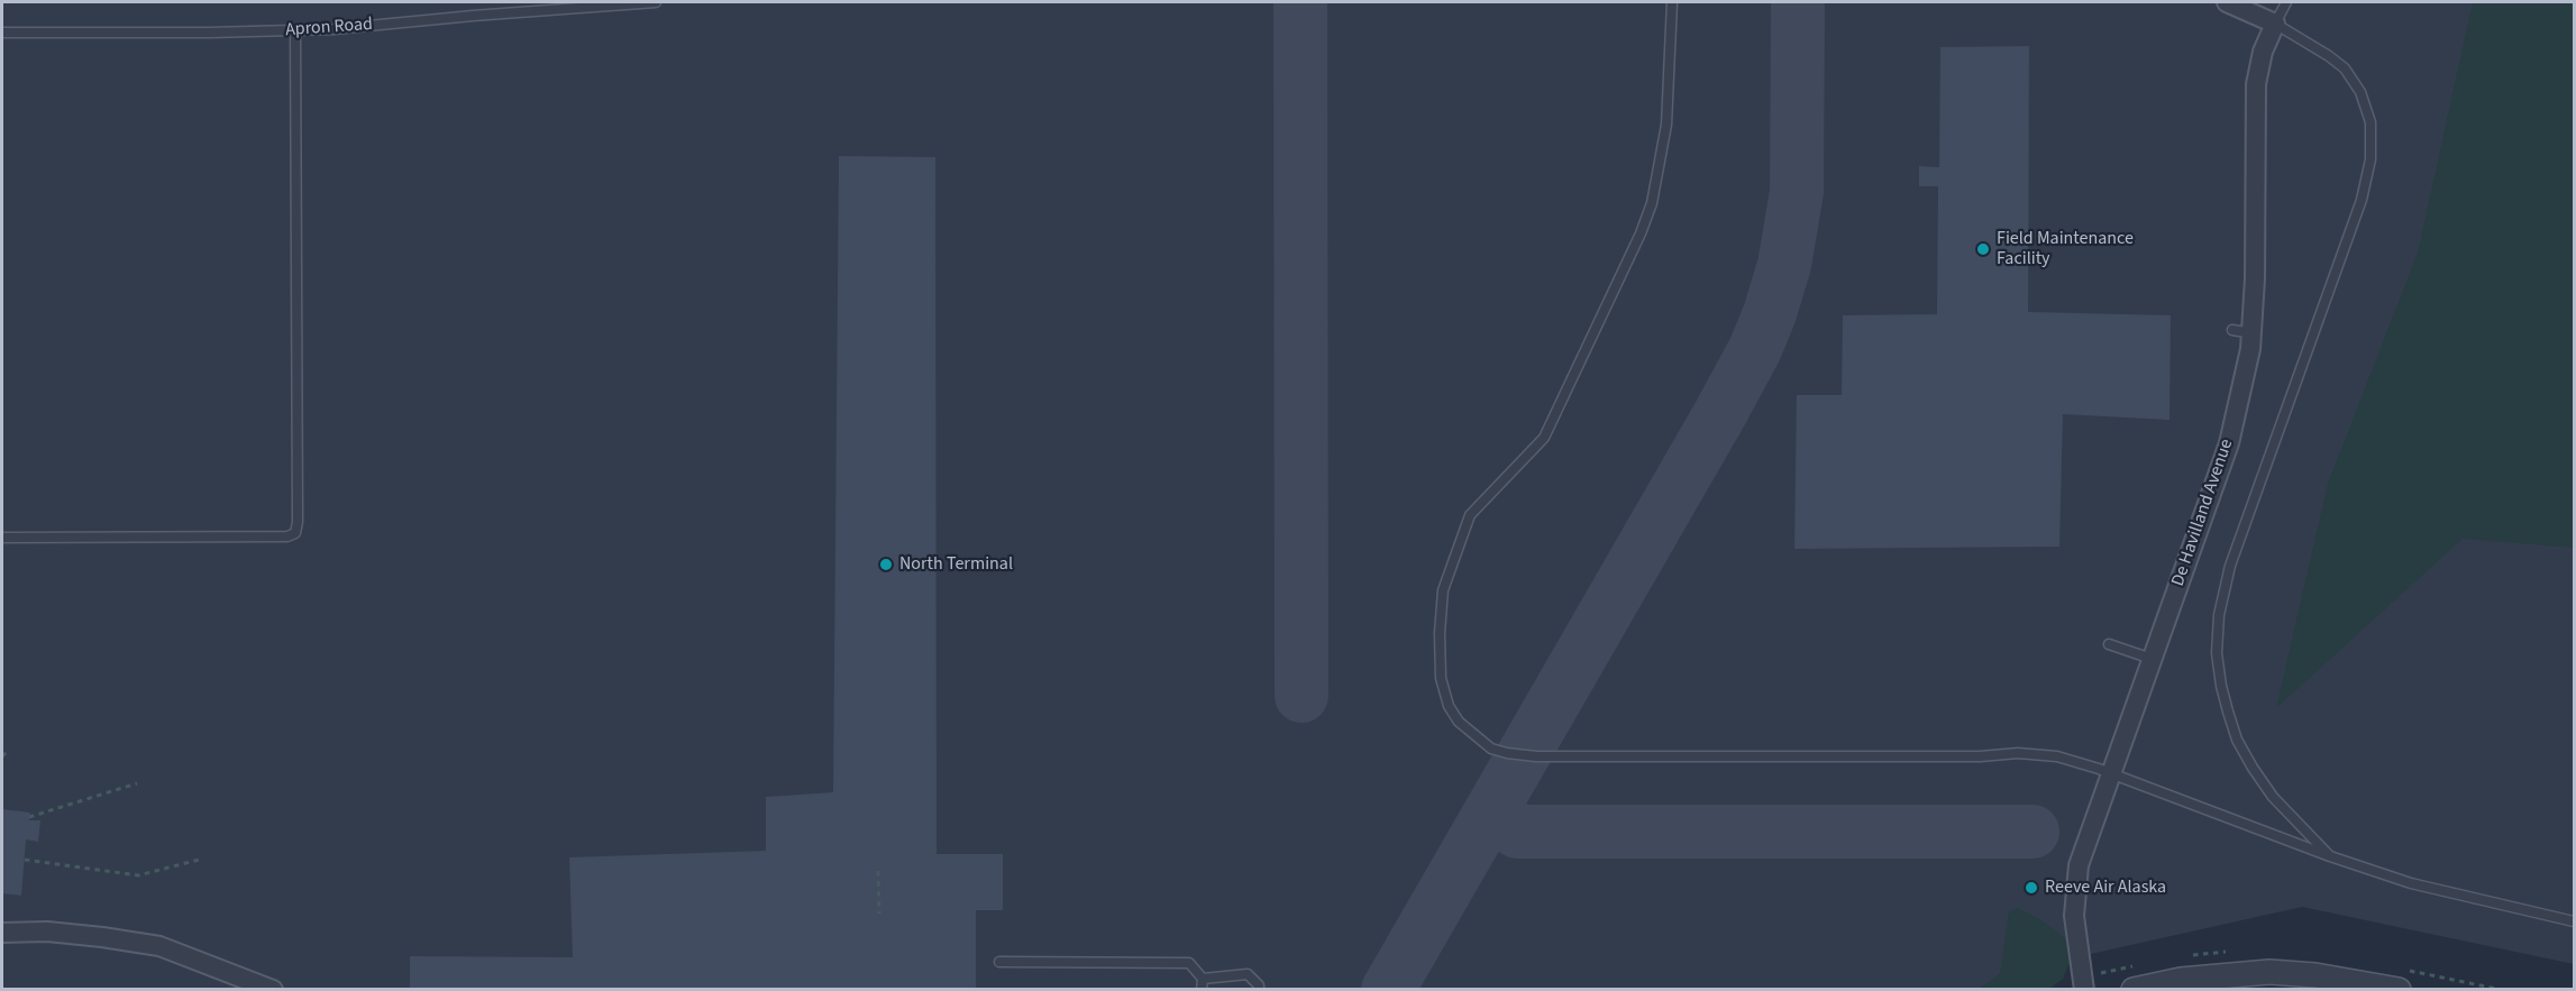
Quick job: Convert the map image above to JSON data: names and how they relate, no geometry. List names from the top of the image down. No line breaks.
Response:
{"streets":{"street":["De Havilland Avenue"],"lane":["Apron Road"]},"places":["Field Maintenance Facility","North Terminal","Reeve Air Alaska"]}
